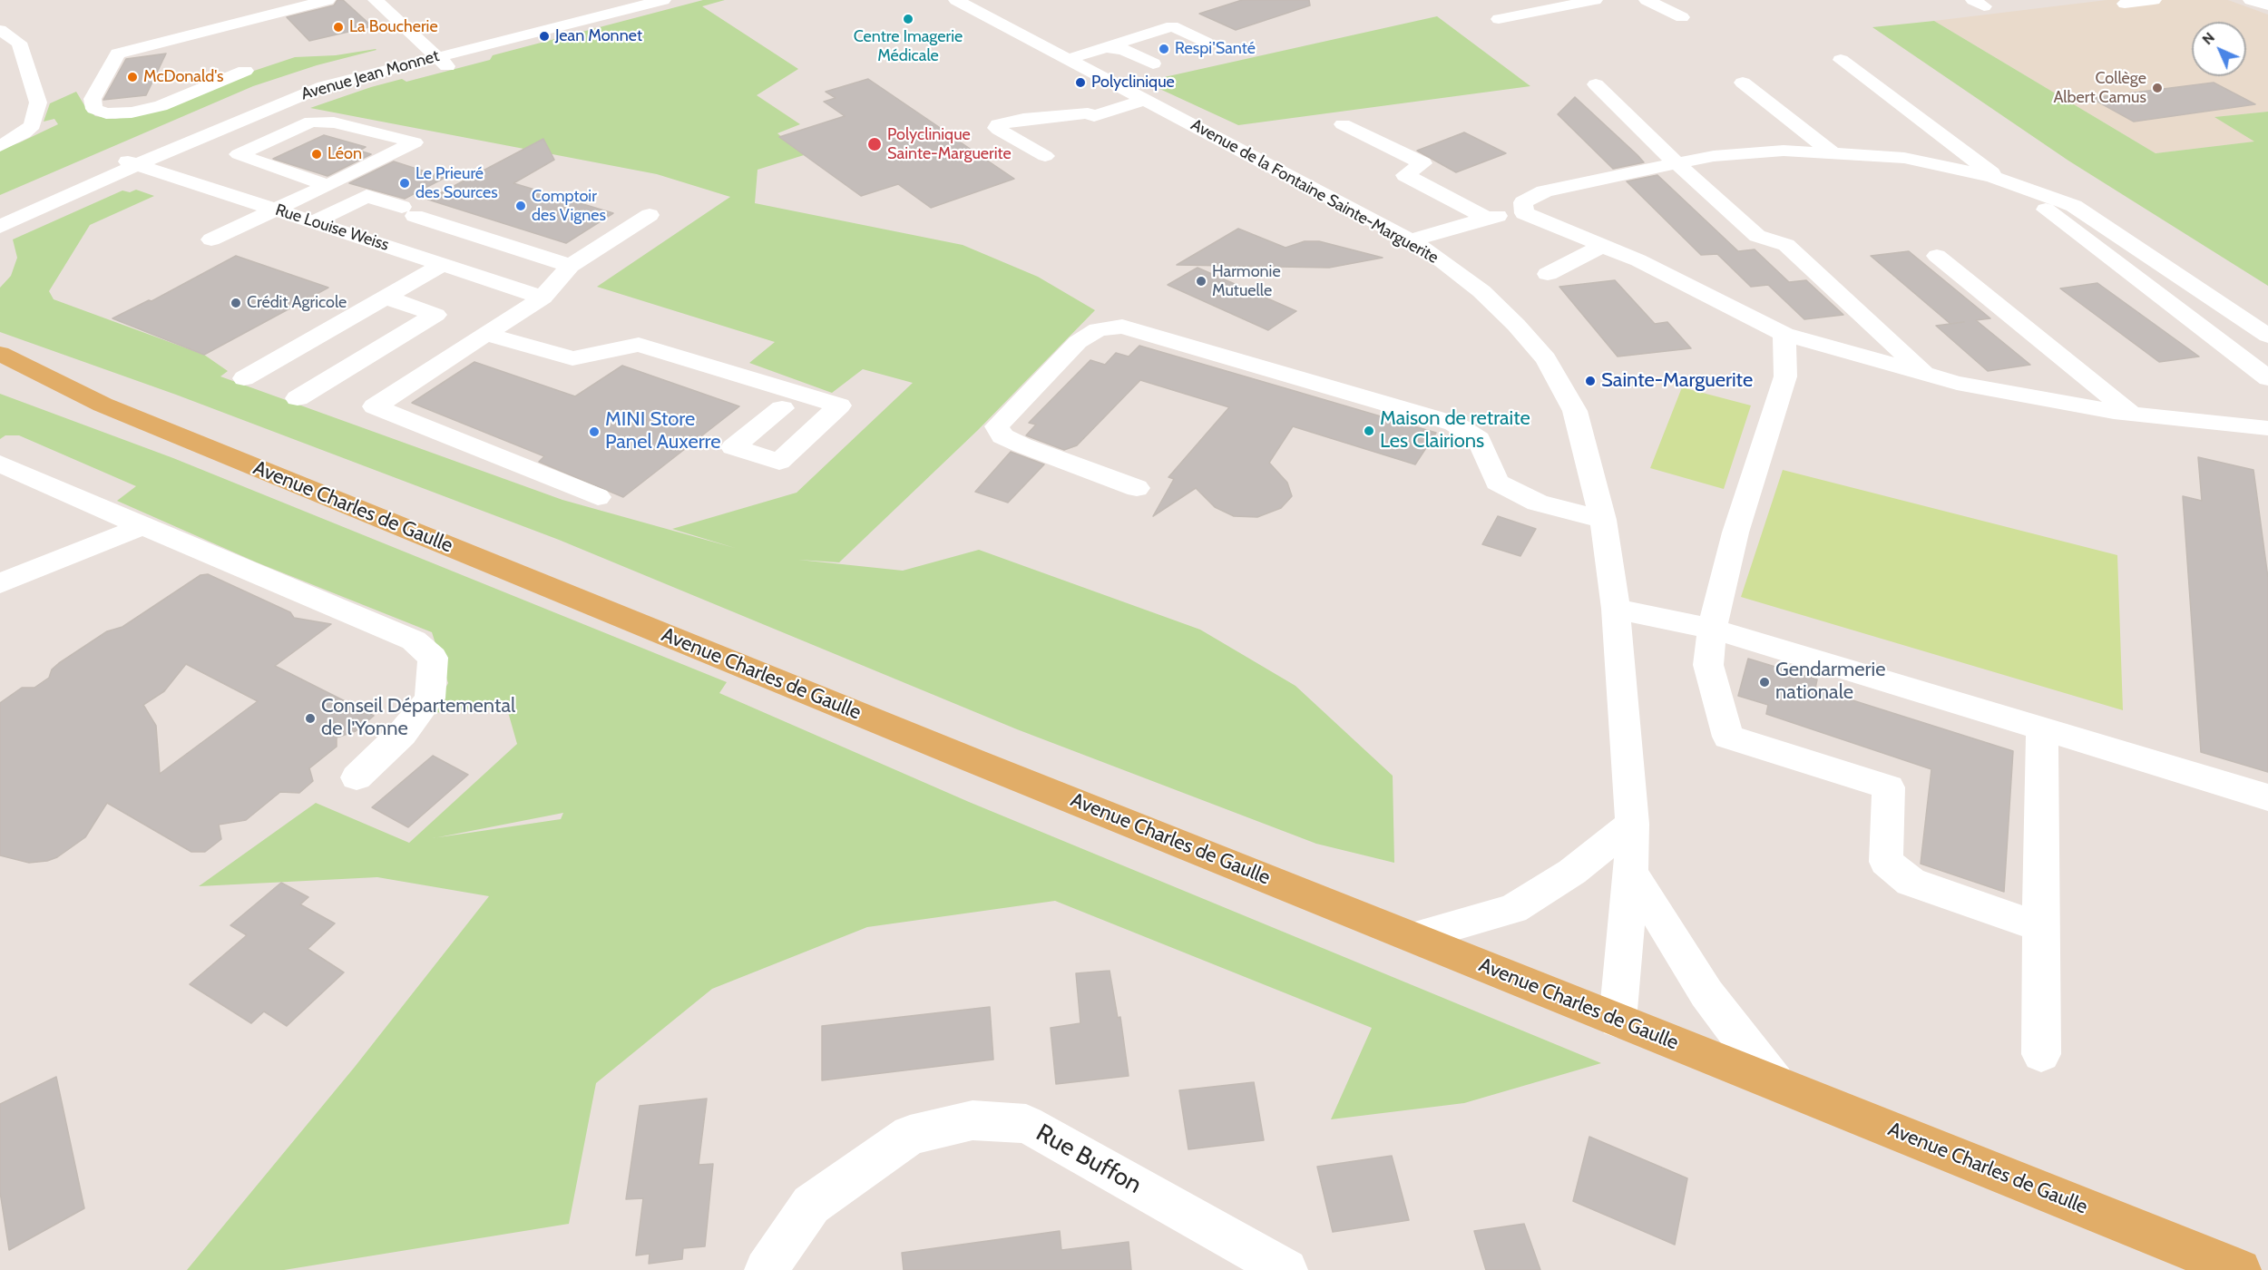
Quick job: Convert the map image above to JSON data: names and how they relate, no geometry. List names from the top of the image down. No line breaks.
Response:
{"streets":{"main road":["Avenue Charles de Gaulle"],"street":["Avenue Jean Monnet","Avenue de la Fontaine Sainte-Marguerite","Rue Louise Weiss","Rue Buffon"]},"crossings":[["Avenue Jean Monnet","Rue Louise Weiss"],["Avenue de la Fontaine Sainte-Marguerite","Avenue Charles de Gaulle"]],"places":["Centre Imagerie Médicale","La Boucherie","Jean Monnet","Respi'Santé","McDonald's","Polyclinique","Collège Albert Camus","Polyclinique Sainte-Marguerite","Léon","Le Prieuré des Sources","Comptoir des Vignes","Harmonie Mutuelle","Crédit Agricole","Sainte-Marguerite","Maison de retraite Les Clairions","MINI Store Panel Auxerre","Gendarmerie nationale","Conseil Départemental de l'Yonne"],"north":"top left"}
